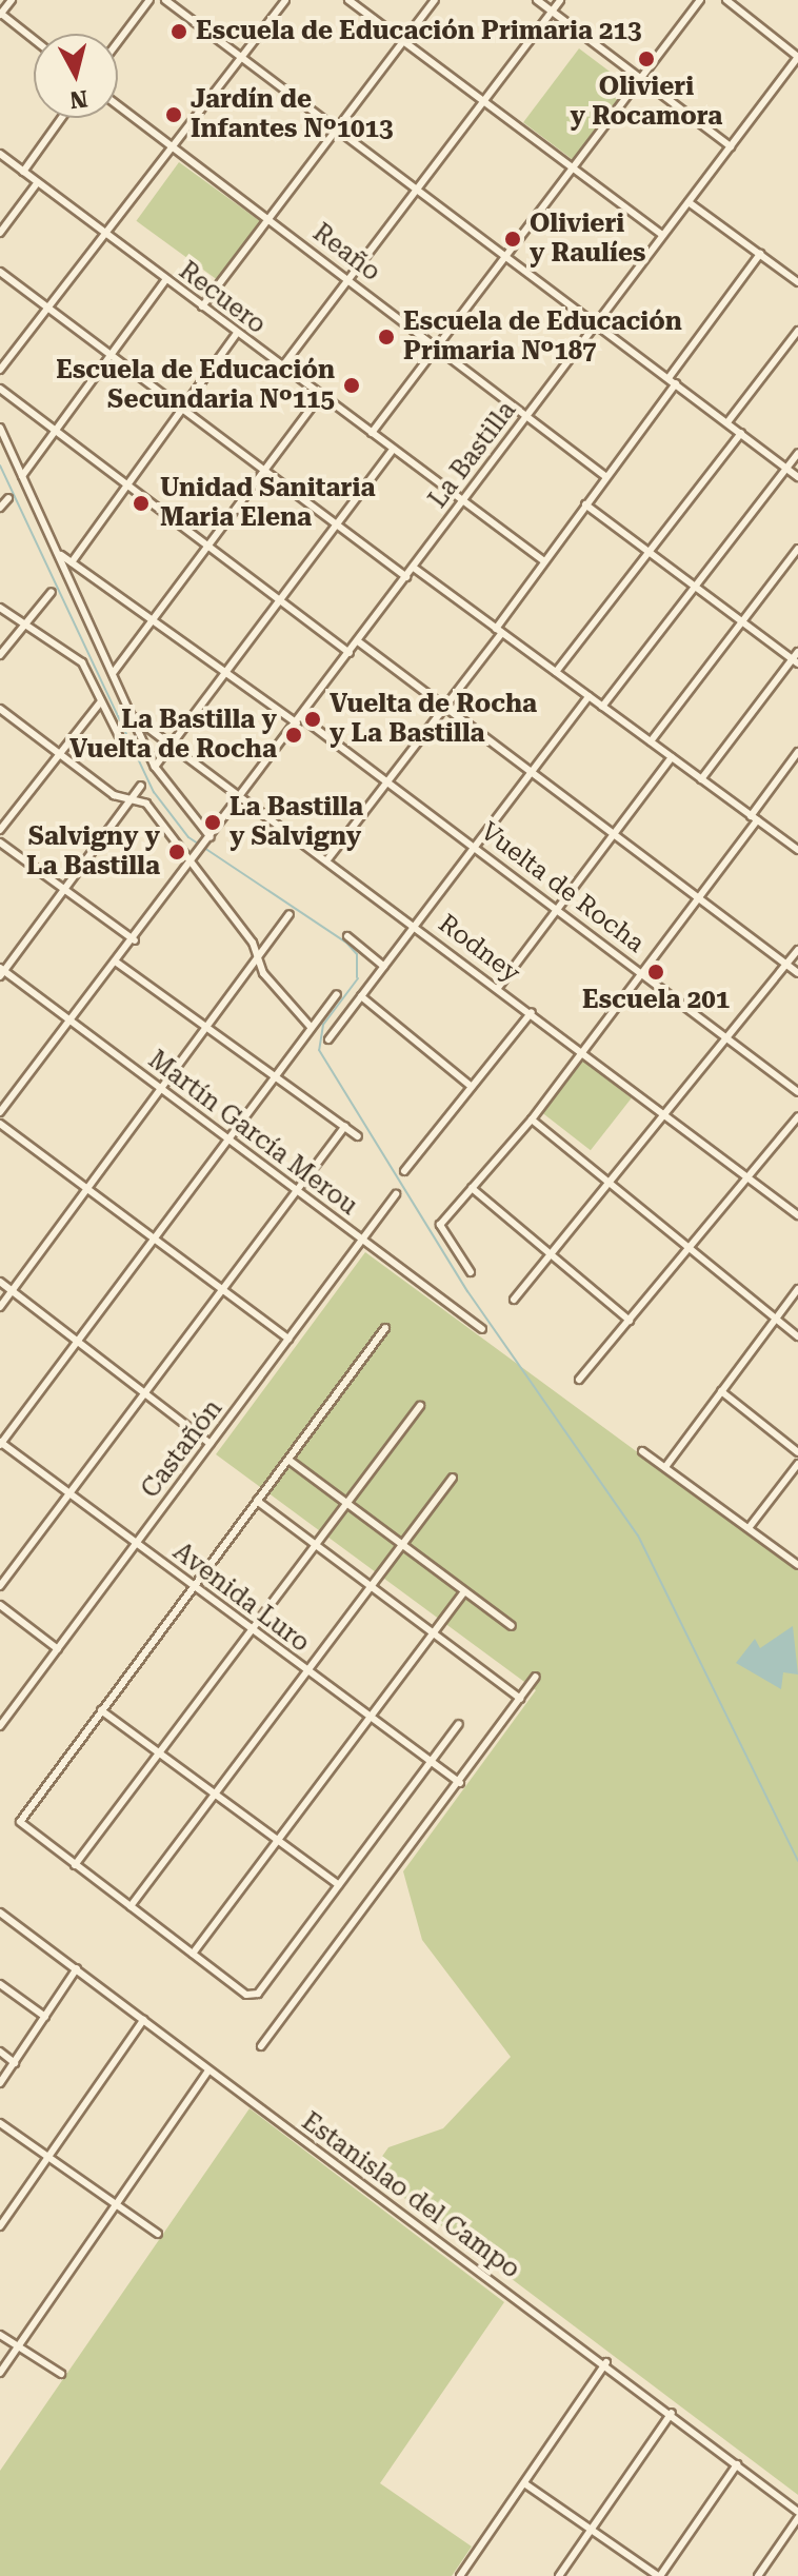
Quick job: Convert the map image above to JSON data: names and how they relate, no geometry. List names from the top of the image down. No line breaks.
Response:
{"streets":{"street":["Reaño","Recuero","La Bastilla","Vuelta de Rocha","Rodney","Martín García Merou","Castañón","Avenida Luro","Estanislao del Campo"]},"crossings":[["Reaño","La Bastilla"],["Recuero","La Bastilla"],["La Bastilla","Vuelta de Rocha"],["La Bastilla","Rodney"],["Martín García Merou","Castañón"],["Castañón","Avenida Luro"]],"places":["Escuela de Educación Primaria 213","Olivieri y Rocamora","Jardín de Infantes Nº1013","Olivieri y Raulíes","Escuela de Educación Primaria Nº187","Escuela de Educación Secundaria Nº115","Unidad Sanitaria Maria Elena","Vuelta de Rocha y La Bastilla","La Bastilla y Vuelta de Rocha","La Bastilla y Salvigny","Salvigny y La Bastilla","Escuela 201"],"north":"bottom"}
